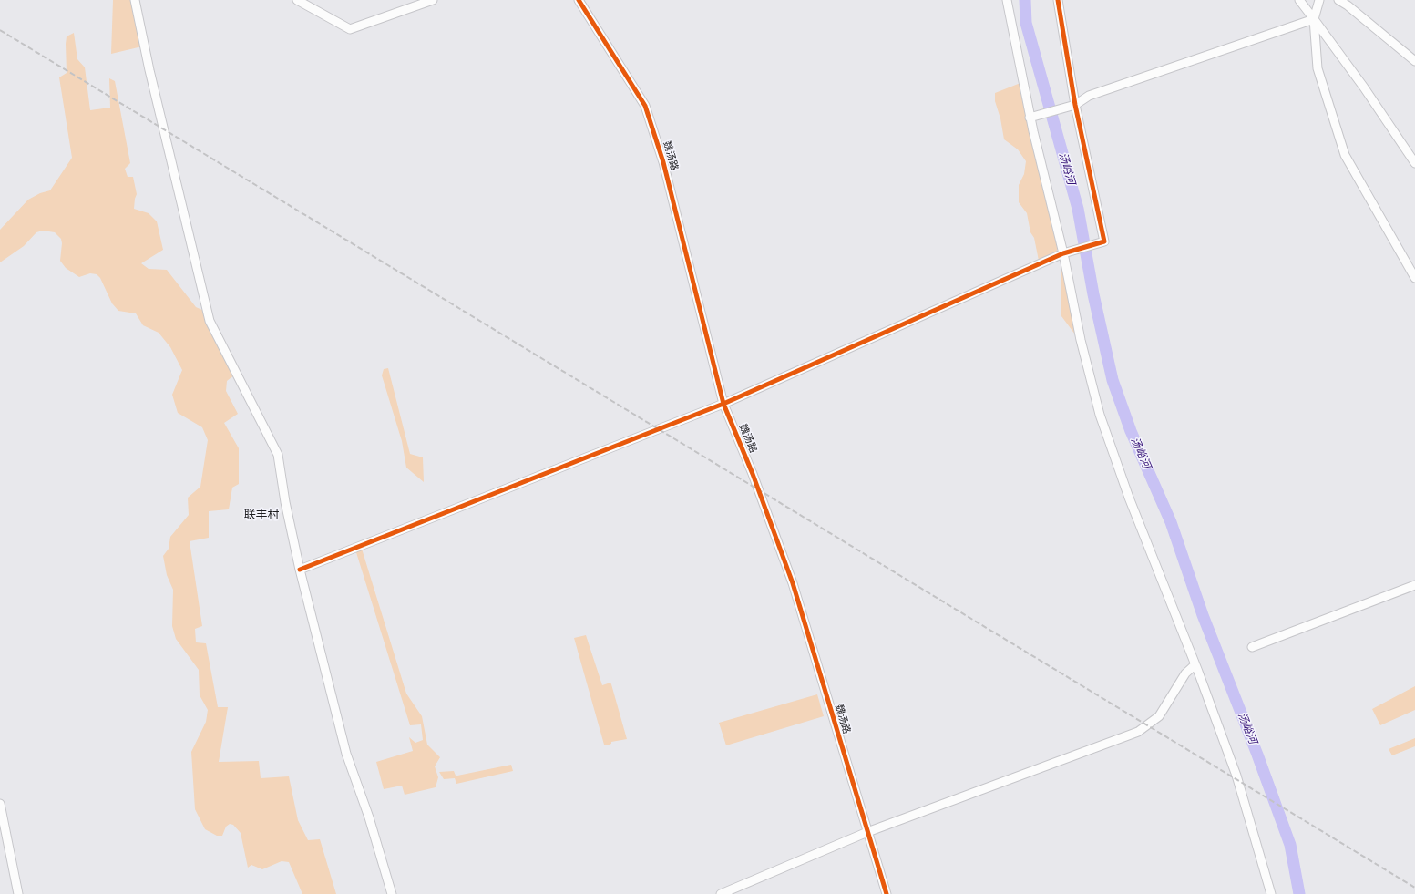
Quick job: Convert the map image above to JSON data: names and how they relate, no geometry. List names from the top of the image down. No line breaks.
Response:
{"streets":{"street":["魏汤路"]},"districts":["联丰村"],"water":["汤峪河"]}
